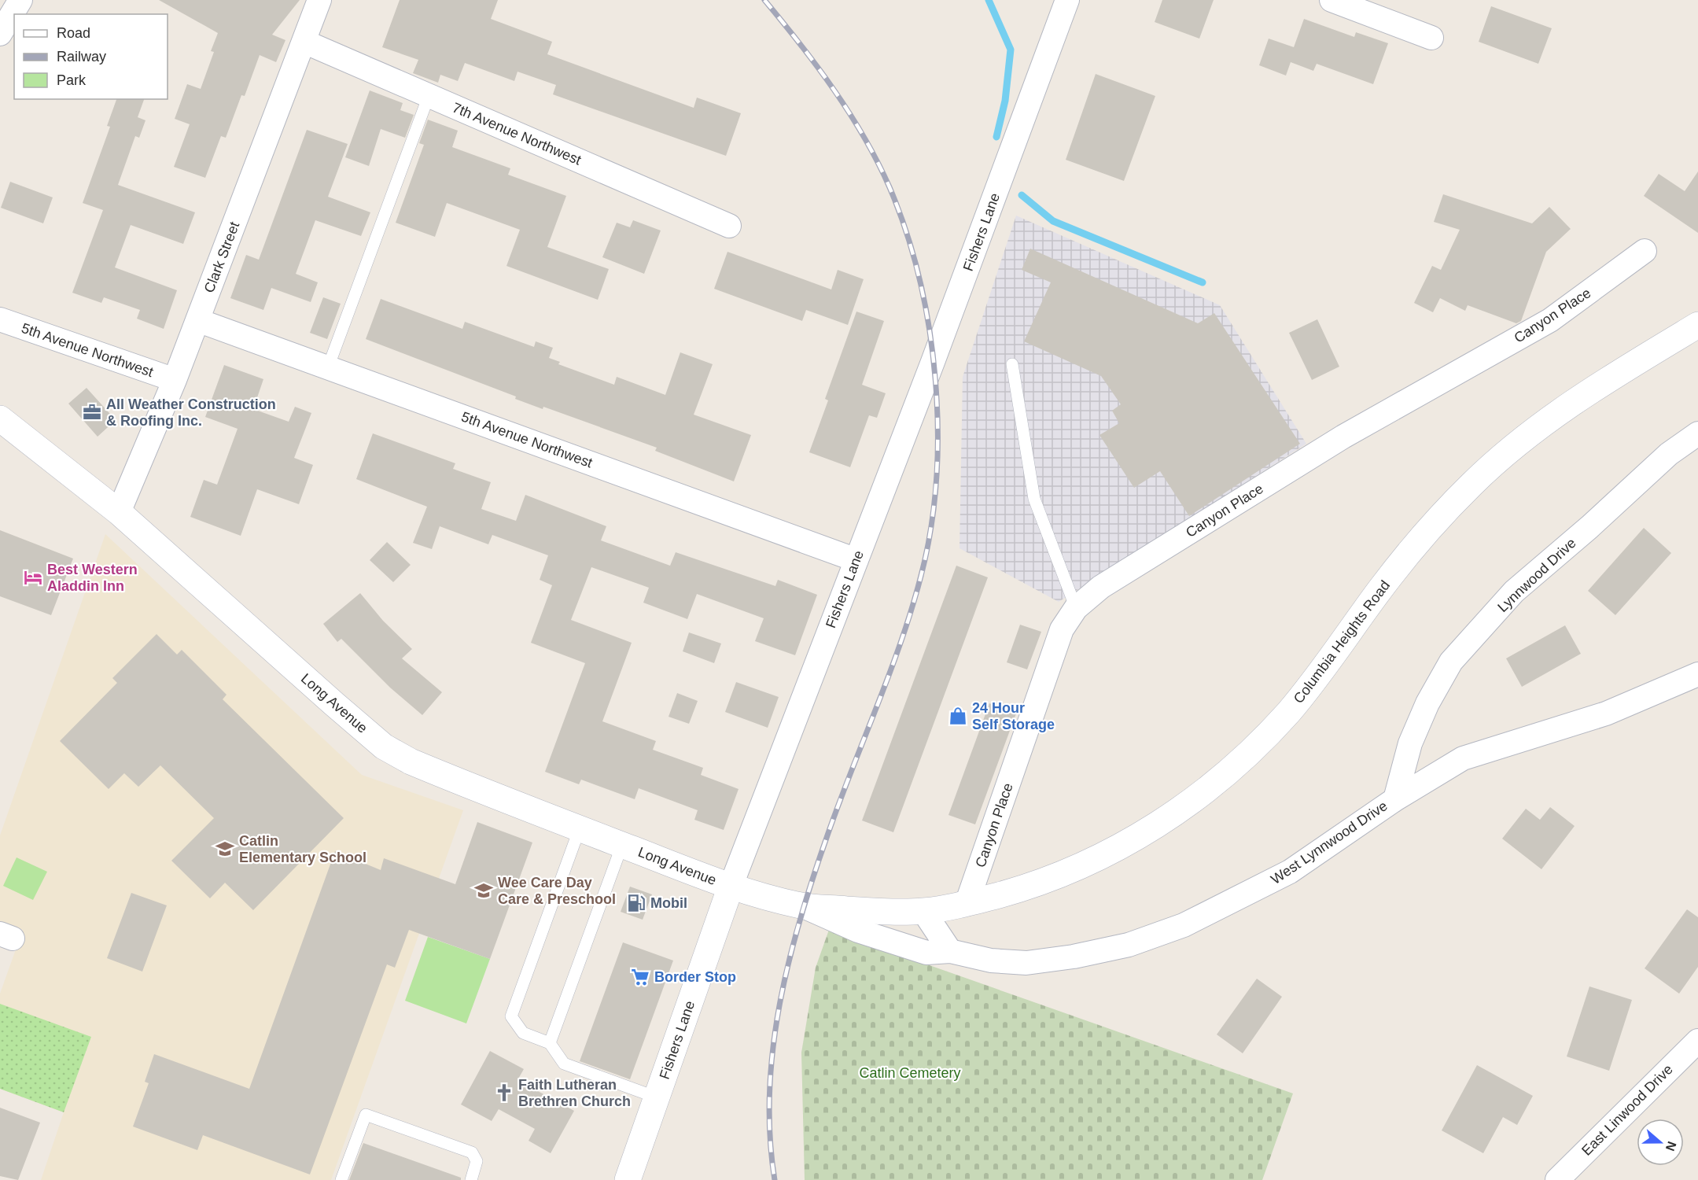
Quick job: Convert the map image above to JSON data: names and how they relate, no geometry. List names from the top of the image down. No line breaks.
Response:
{"streets":{"street":["7th Avenue Northwest","Fishers Lane","Clark Street","Canyon Place","5th Avenue Northwest","Lynnwood Drive","Columbia Heights Road","Long Avenue","West Lynnwood Drive","East Linwood Drive"]},"crossings":[["7th Avenue Northwest","Clark Street"],["Fishers Lane","5th Avenue Northwest"],["Fishers Lane","Columbia Heights Road"],["Fishers Lane","Long Avenue"],["Clark Street","5th Avenue Northwest"],["Clark Street","Long Avenue"],["Canyon Place","Columbia Heights Road"],["Lynnwood Drive","West Lynnwood Drive"],["Columbia Heights Road","Long Avenue"],["Columbia Heights Road","West Lynnwood Drive"]],"parks":["Catlin Cemetery"],"places":{"office":["All Weather Construction & Roofing Inc."],"hotel":["Best Western Aladdin Inn"],"shop":["24 Hour Self Storage"],"school or university":["Catlin Elementary School","Wee Care Day Care & Preschool"],"fuel station":["Mobil"],"supermarket":["Border Stop"],"church":["Faith Lutheran Brethren Church"]},"legend":["Road","Railway","Park"],"north":"right"}
